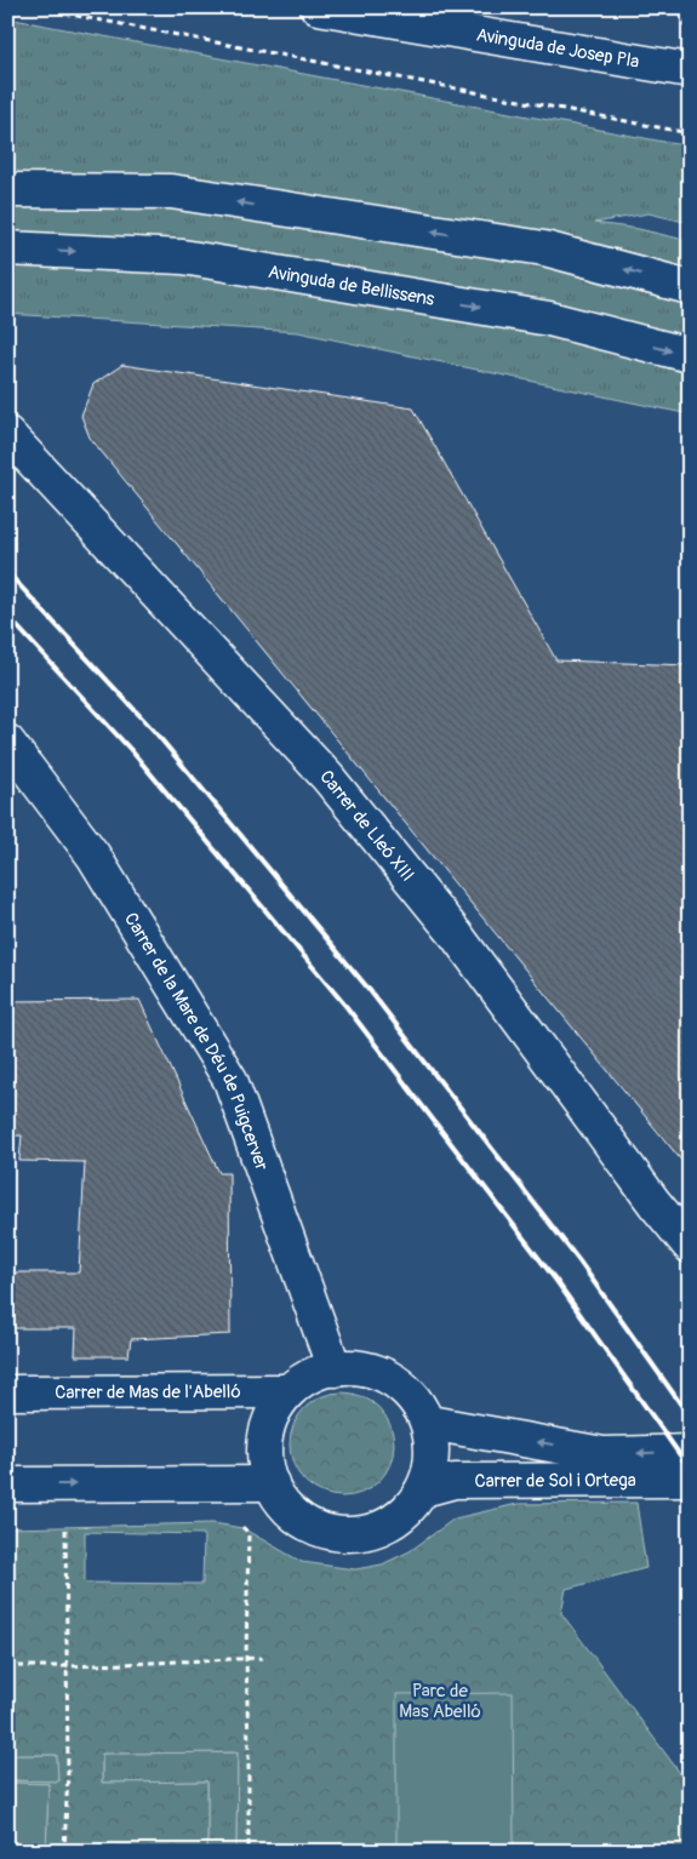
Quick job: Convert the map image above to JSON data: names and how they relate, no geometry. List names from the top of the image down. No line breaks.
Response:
{"streets":{"street":["Avinguda de Josep Pla","Avinguda de Bellissens","Carrer de Lleó XIII","Carrer de la Mare de Déu de Puigcerver","Carrer de Mas de l'Abelló","Carrer de Sol i Ortega"]},"crossings":[["Carrer de la Mare de Déu de Puigcerver","Carrer de Mas de l'Abelló"],["Carrer de la Mare de Déu de Puigcerver","Carrer de Sol i Ortega"],["Carrer de Mas de l'Abelló","Carrer de Sol i Ortega"]],"parks":["Parc de Mas Abelló"]}
